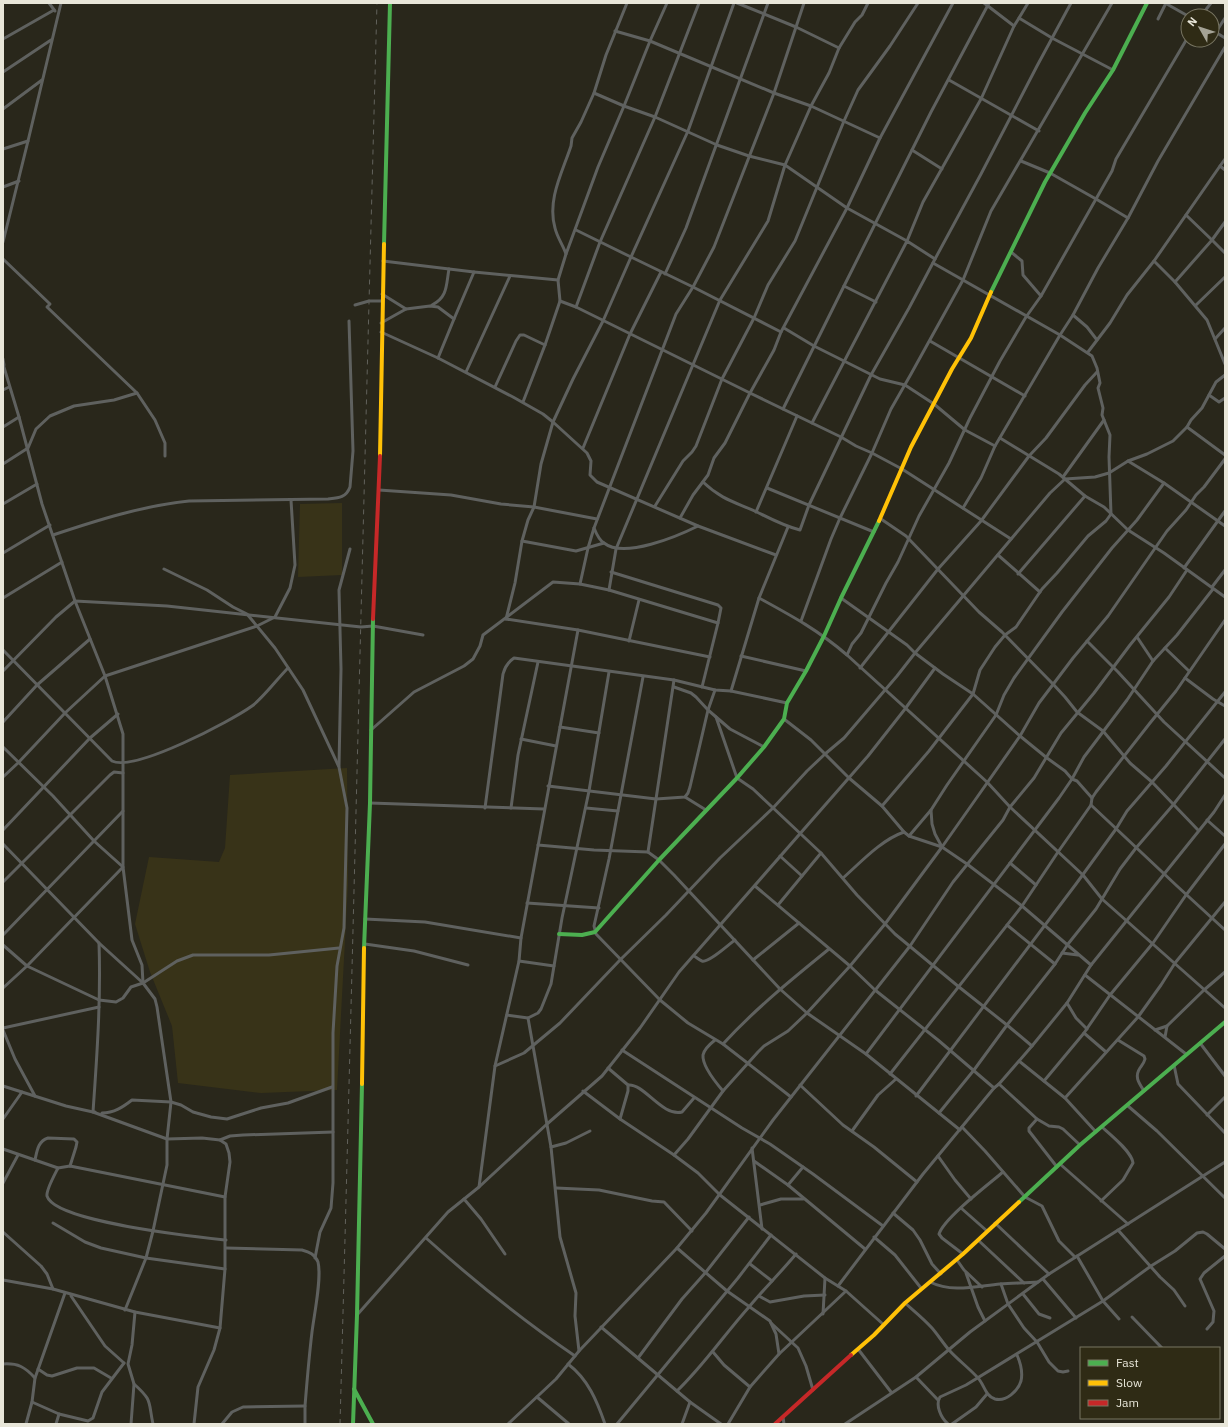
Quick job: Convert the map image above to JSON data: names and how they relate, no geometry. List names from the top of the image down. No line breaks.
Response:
{"legend":["Fast","Slow","Jam"],"north":"top left"}
